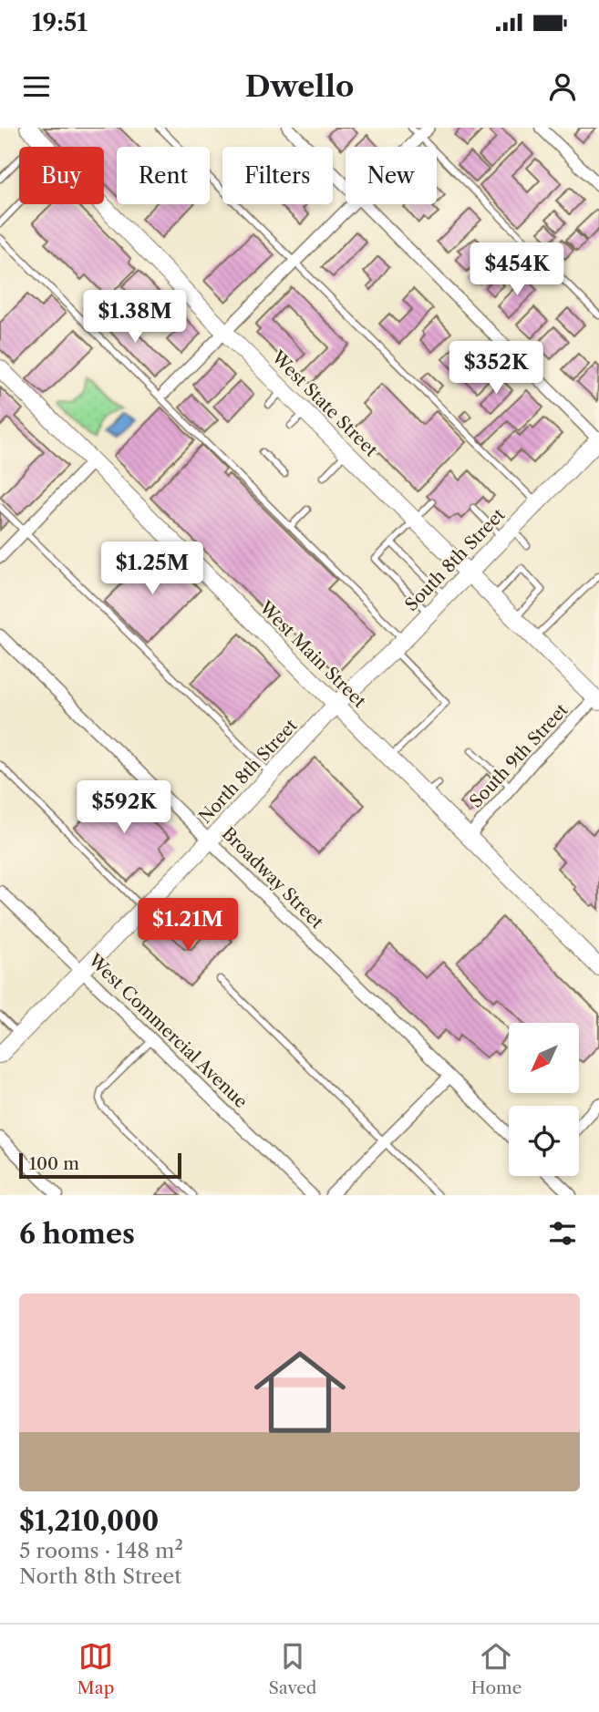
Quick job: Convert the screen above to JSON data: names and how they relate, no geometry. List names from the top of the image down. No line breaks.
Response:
{"streets":{"street":["West State Street","South 8th Street","West Main Street","South 9th Street","North 8th Street","Broadway Street","West Commercial Avenue"]},"crossings":[["West State Street","South 8th Street"],["West State Street","South 9th Street"],["South 8th Street","West Main Street"],["South 8th Street","North 8th Street"],["West Main Street","South 9th Street"],["West Main Street","North 8th Street"],["North 8th Street","Broadway Street"],["North 8th Street","West Commercial Avenue"]],"scale_bar":"100 m","north":"bottom left","page":{"status":"19:51","header":"Dwello","chip":["Buy","Rent","Filters","New"],"price":["$454K","$1.38M","$352K","$1.25M","$592K","$1.21M"],"scale":"100 m","heading":"6 homes","list":[{"name":"$1,210,000","note":"5 rooms · 148 m² · North 8th Street"}],"tabs":["Map","Saved","Home"]}}
